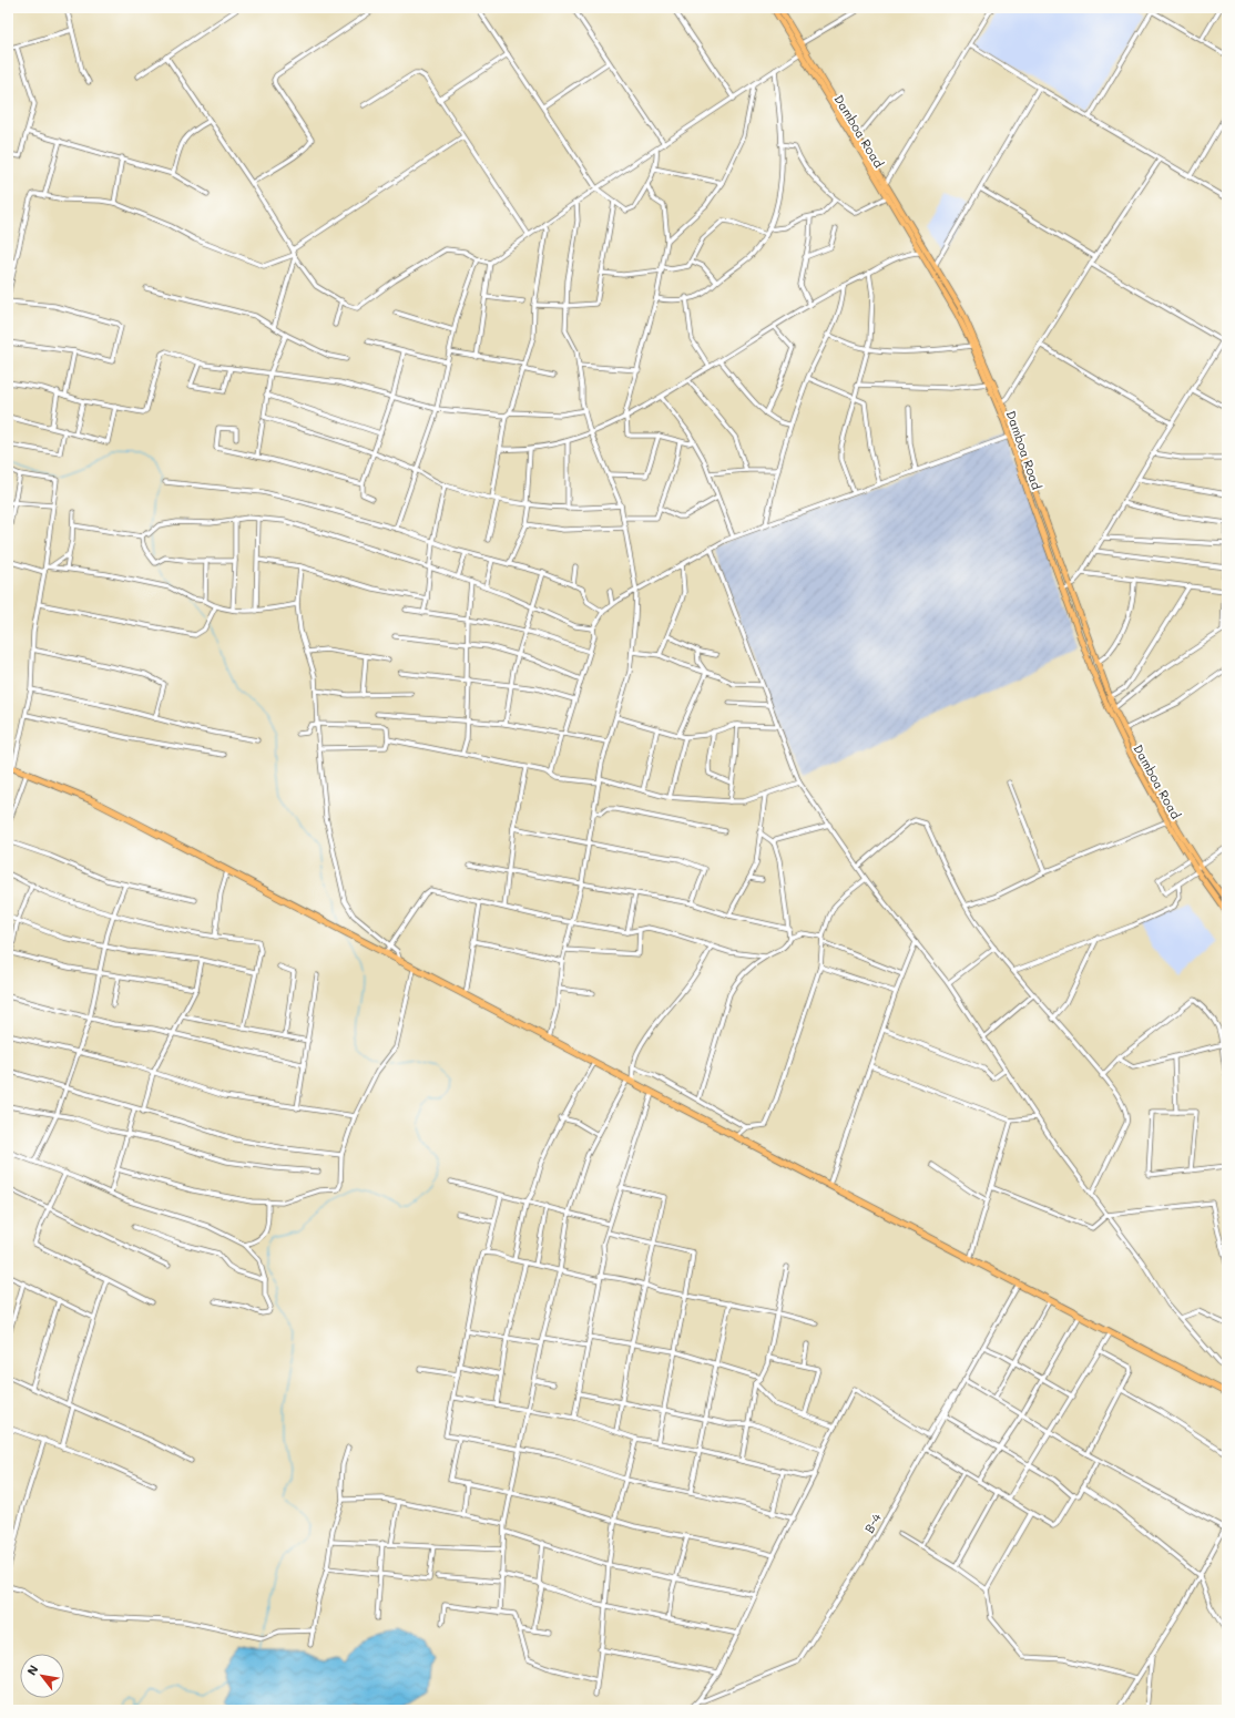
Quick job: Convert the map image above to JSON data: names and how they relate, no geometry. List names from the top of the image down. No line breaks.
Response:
{"streets":{"main road":["Damboa Road"],"street":["B-4"]},"north":"top left"}
